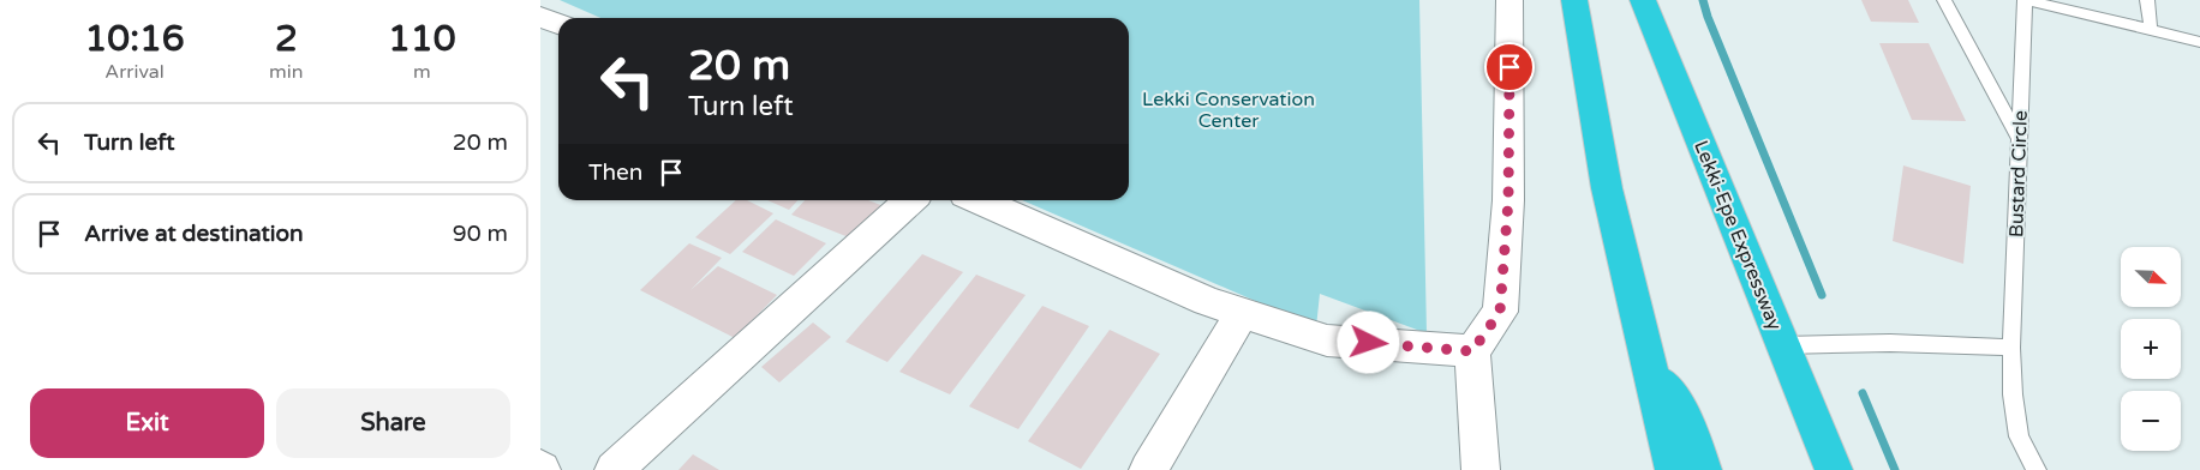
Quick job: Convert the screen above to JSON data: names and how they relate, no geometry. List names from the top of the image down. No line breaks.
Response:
{"streets":{"highway":["Lekki-Epe Expressway"],"lane":["Bustard Circle"]},"parks":["Lekki Conservation Center"],"north":"bottom right","page":{"eta":["10:16","Arrival","2","min","110","m"],"turn":["20 m","Turn left"],"list":[{"name":"Turn left","value":"20 m"},{"name":"Arrive at destination","value":"90 m"}],"then":"Then","map_buttons":["+","−"],"buttons":["Exit","Share"]}}
